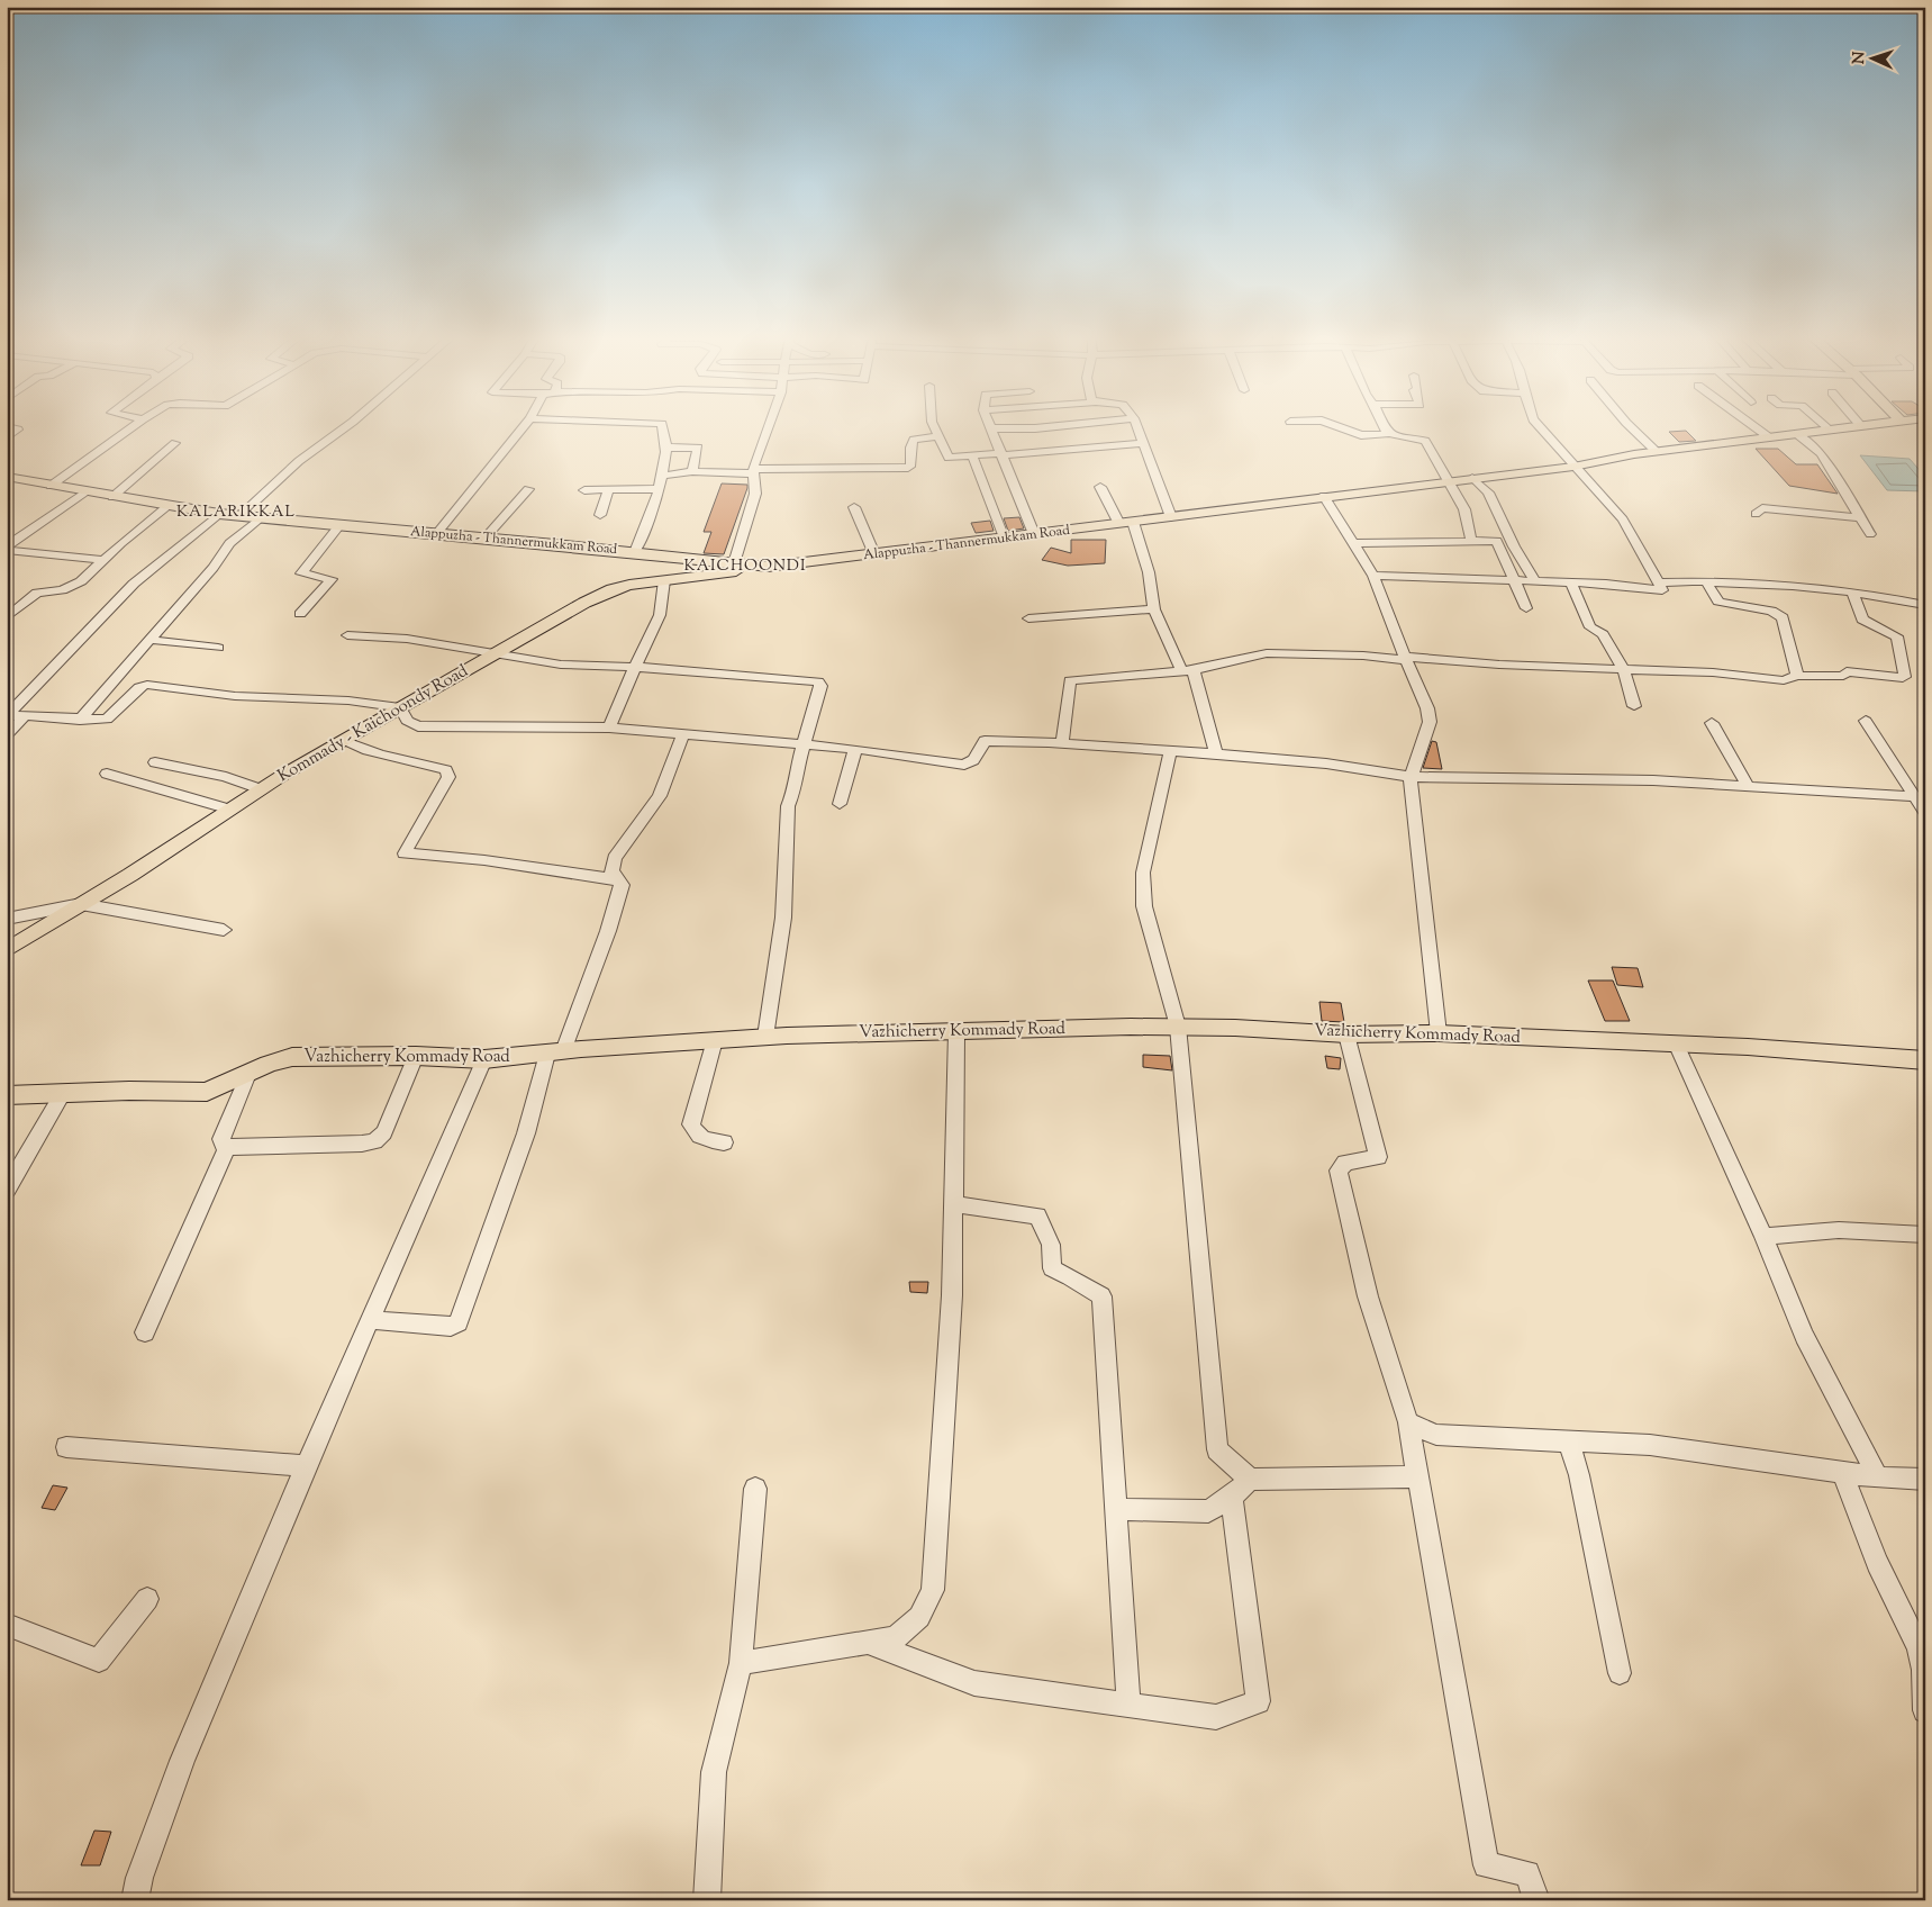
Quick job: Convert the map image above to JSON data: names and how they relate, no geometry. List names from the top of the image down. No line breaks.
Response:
{"streets":{"main road":["Alappuzha - Thannermukkam Road","Kommady - Kaichoondy Road","Vazhicherry Kommady Road"]},"crossings":[["Alappuzha - Thannermukkam Road","Kommady - Kaichoondy Road"]],"districts":["KALARIKKAL","KAICHOONDI"],"north":"left"}
